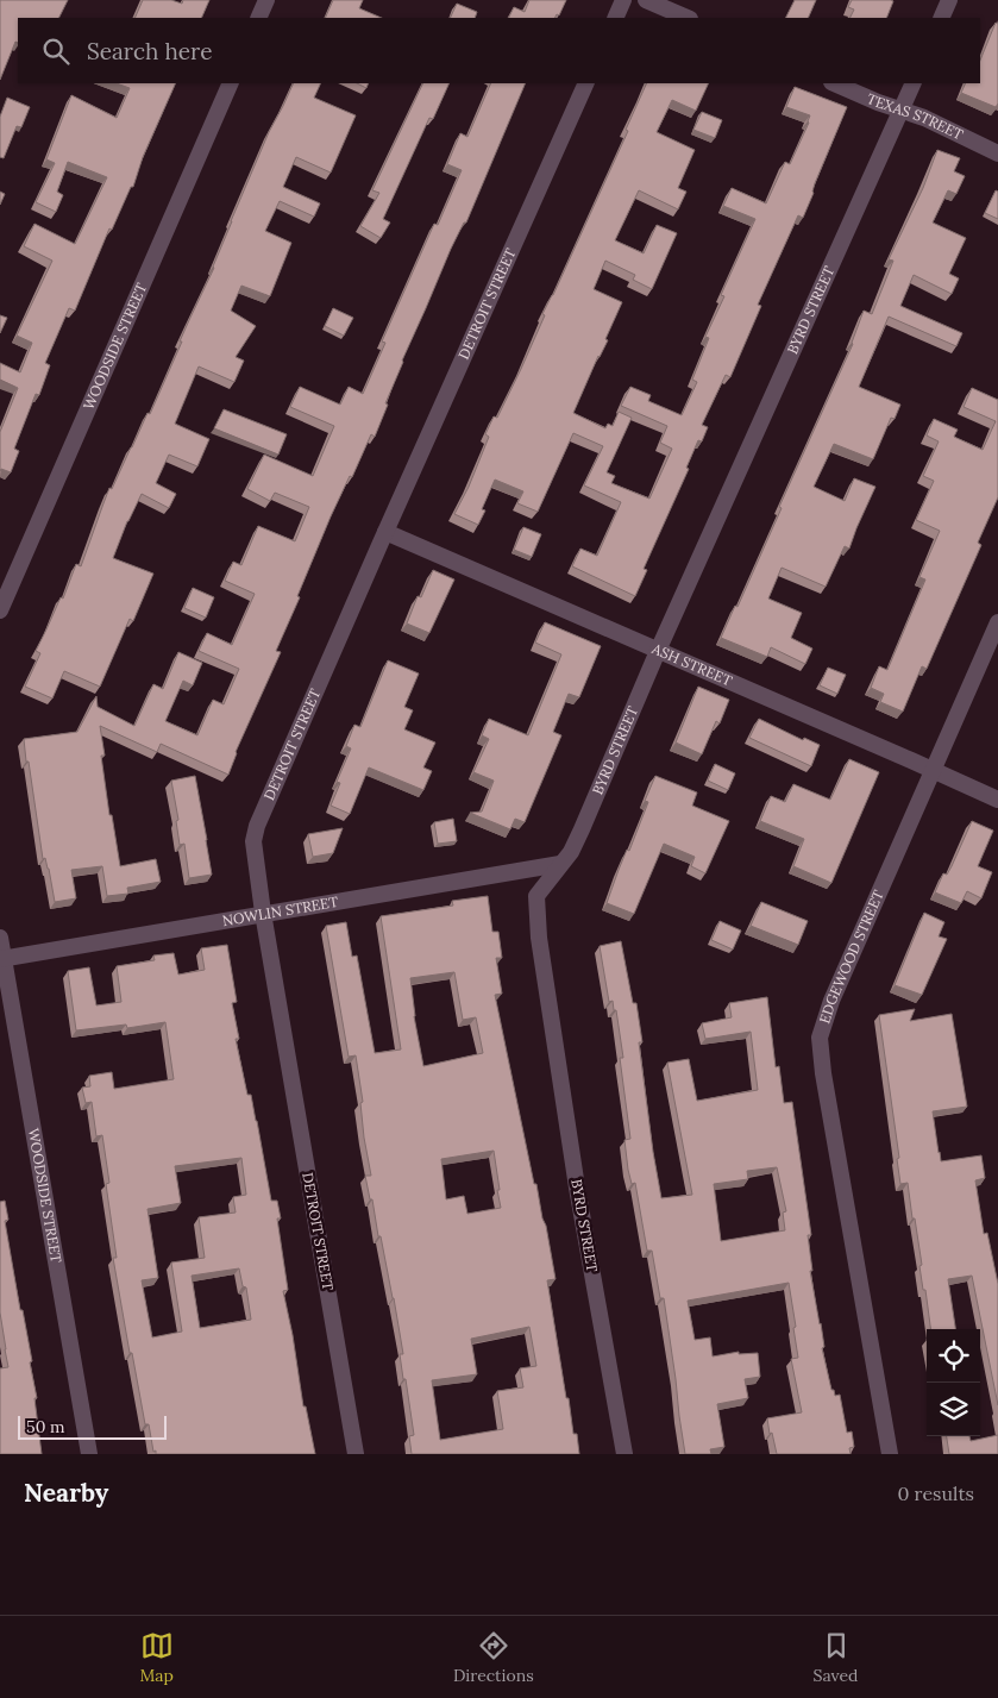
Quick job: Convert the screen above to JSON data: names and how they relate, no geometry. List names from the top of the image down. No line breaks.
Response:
{"streets":{"street":["TEXAS STREET","DETROIT STREET","BYRD STREET","WOODSIDE STREET","ASH STREET","NOWLIN STREET","EDGEWOOD STREET"]},"crossings":[["TEXAS STREET","BYRD STREET"],["DETROIT STREET","ASH STREET"],["DETROIT STREET","NOWLIN STREET"],["BYRD STREET","ASH STREET"],["BYRD STREET","NOWLIN STREET"],["WOODSIDE STREET","NOWLIN STREET"],["ASH STREET","EDGEWOOD STREET"]],"scale_bar":"50 m","page":{"search":"Search here","scale":"50 m","heading":["Nearby","0 results"],"nav":["Map","Directions","Saved"]}}
